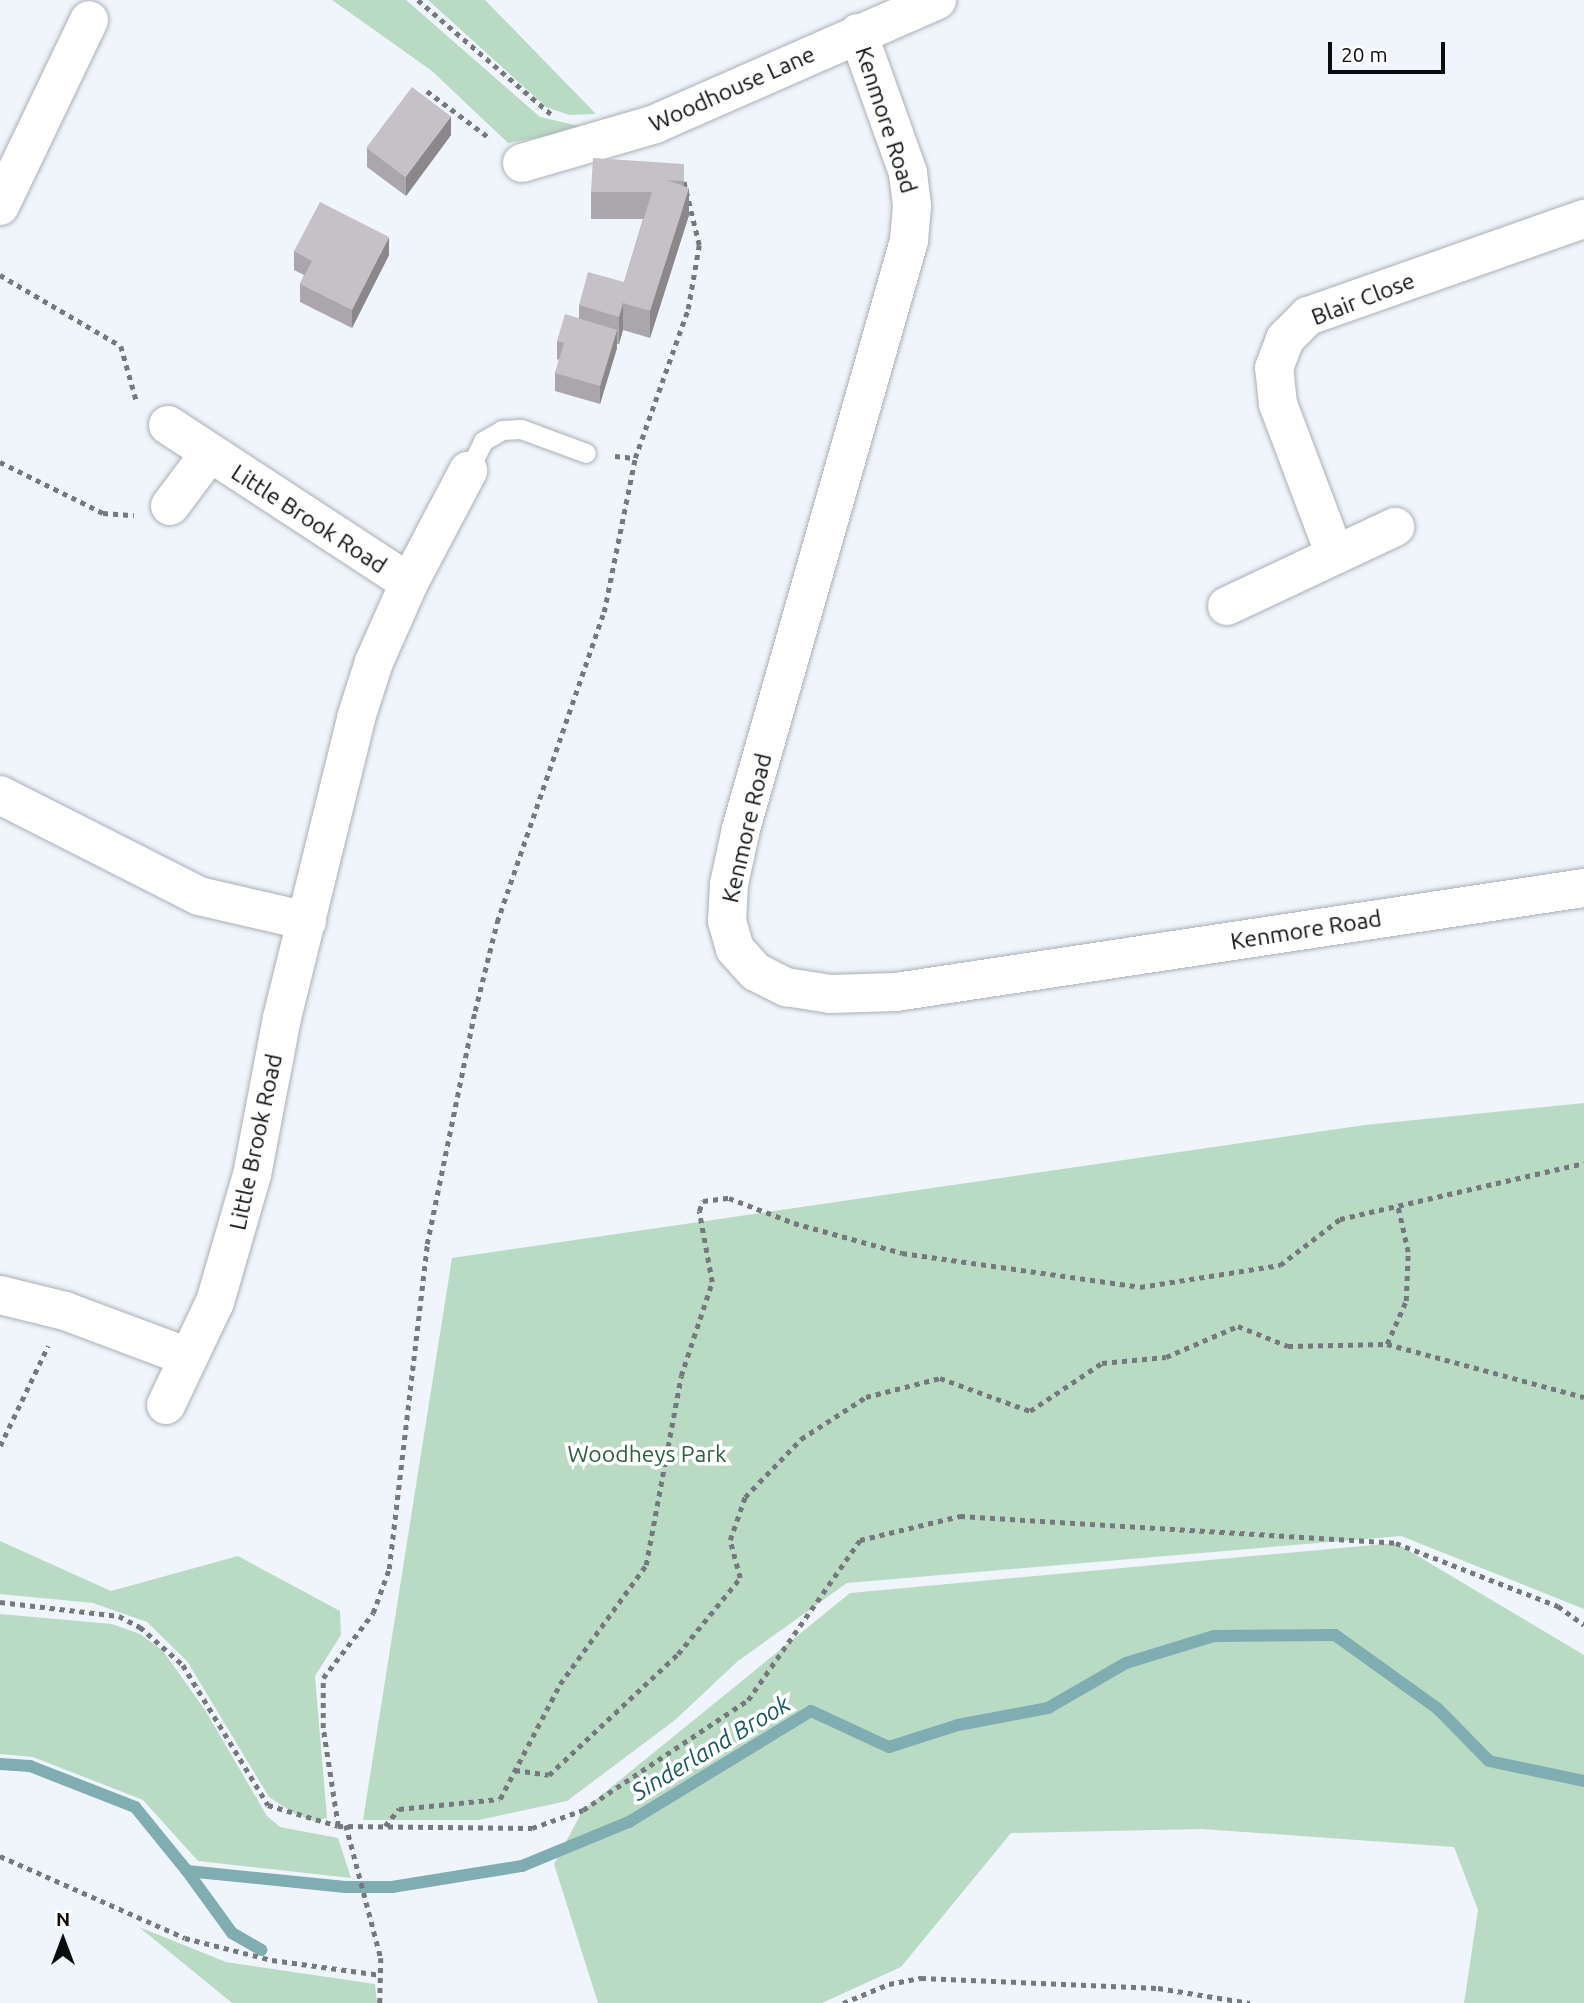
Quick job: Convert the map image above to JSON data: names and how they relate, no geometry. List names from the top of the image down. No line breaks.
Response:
{"streets":{"street":["Woodhouse Lane","Kenmore Road","Blair Close","Little Brook Road"]},"crossings":[["Woodhouse Lane","Kenmore Road"]],"water":["Sinderland Brook"],"parks":["Woodheys Park"],"scale_bar":"20 m","north":"top"}
